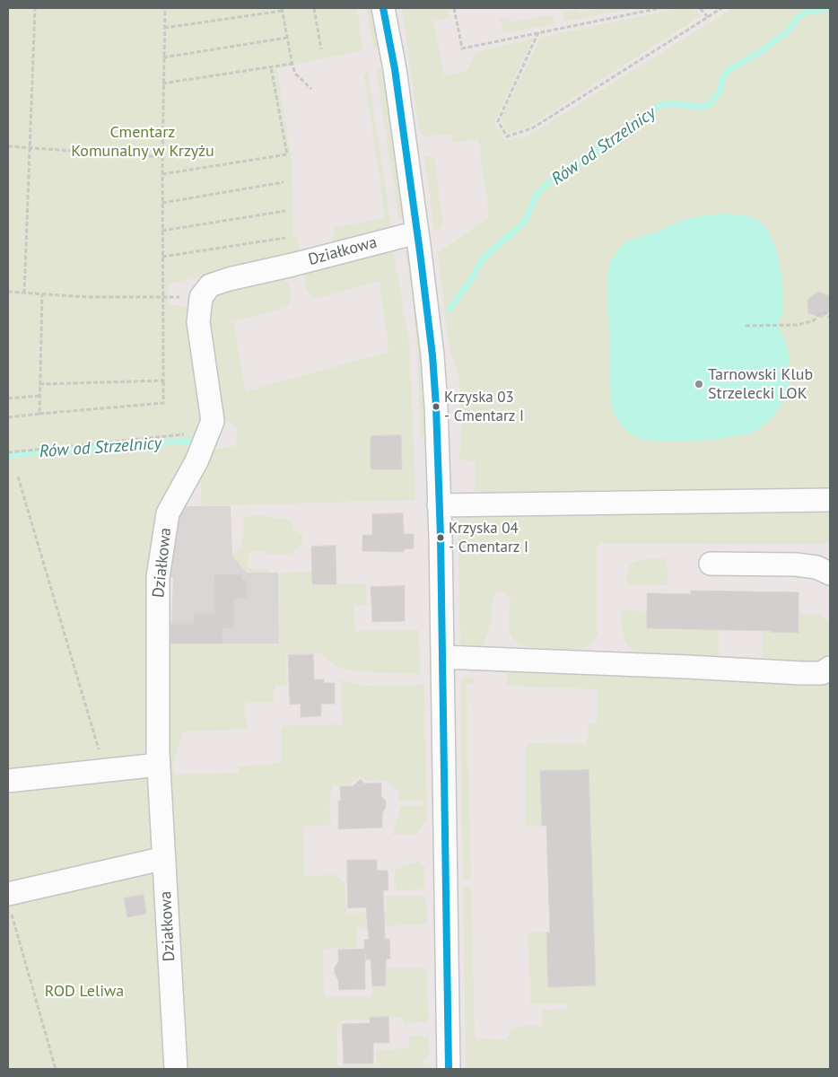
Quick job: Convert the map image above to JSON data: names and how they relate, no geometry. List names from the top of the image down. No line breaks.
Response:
{"streets":{"street":["Działkowa"]},"water":["Rów od Strzelnicy"],"parks":["Cmentarz Komunalny w Krzyżu","ROD Leliwa"],"places":["Tarnowski Klub Strzelecki LOK","Krzyska 03 - Cmentarz I","Krzyska 04 - Cmentarz I"]}
